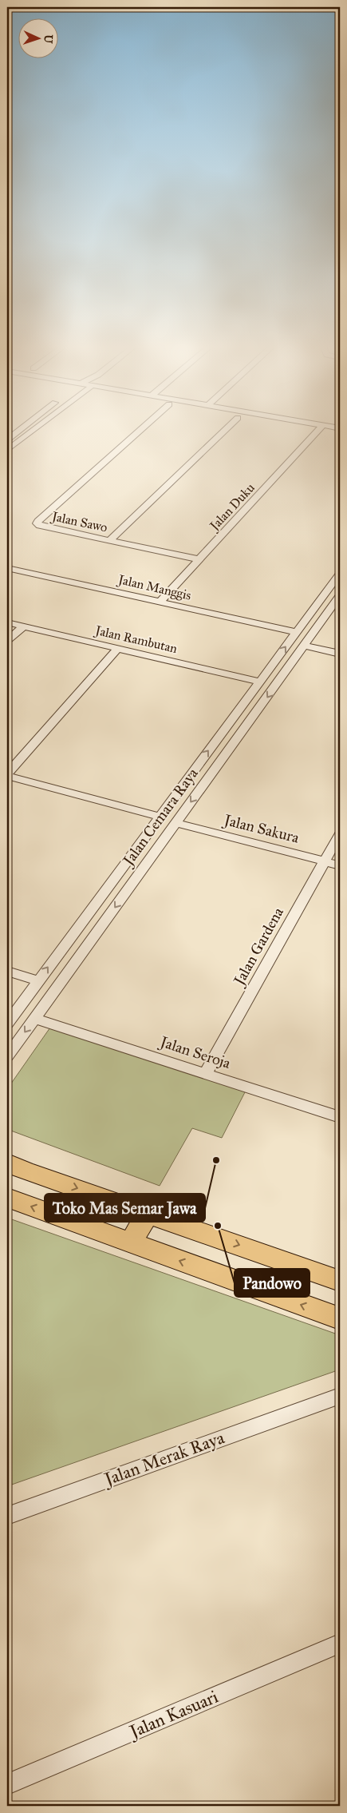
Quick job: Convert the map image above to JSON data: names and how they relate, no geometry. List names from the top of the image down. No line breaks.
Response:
{"streets":{"street":["Jalan Duku","Jalan Sawo","Jalan Manggis","Jalan Rambutan","Jalan Cemara Raya","Jalan Sakura","Jalan Gardena","Jalan Seroja","Jalan Merak Raya","Jalan Kasuari"]},"crossings":[["Jalan Duku","Jalan Sawo"],["Jalan Duku","Jalan Manggis"],["Jalan Manggis","Jalan Cemara Raya"],["Jalan Rambutan","Jalan Cemara Raya"],["Jalan Cemara Raya","Jalan Sakura"],["Jalan Sakura","Jalan Gardena"],["Jalan Gardena","Jalan Seroja"]],"places":["Toko Mas Semar Jawa","Pandowo"],"north":"right"}
